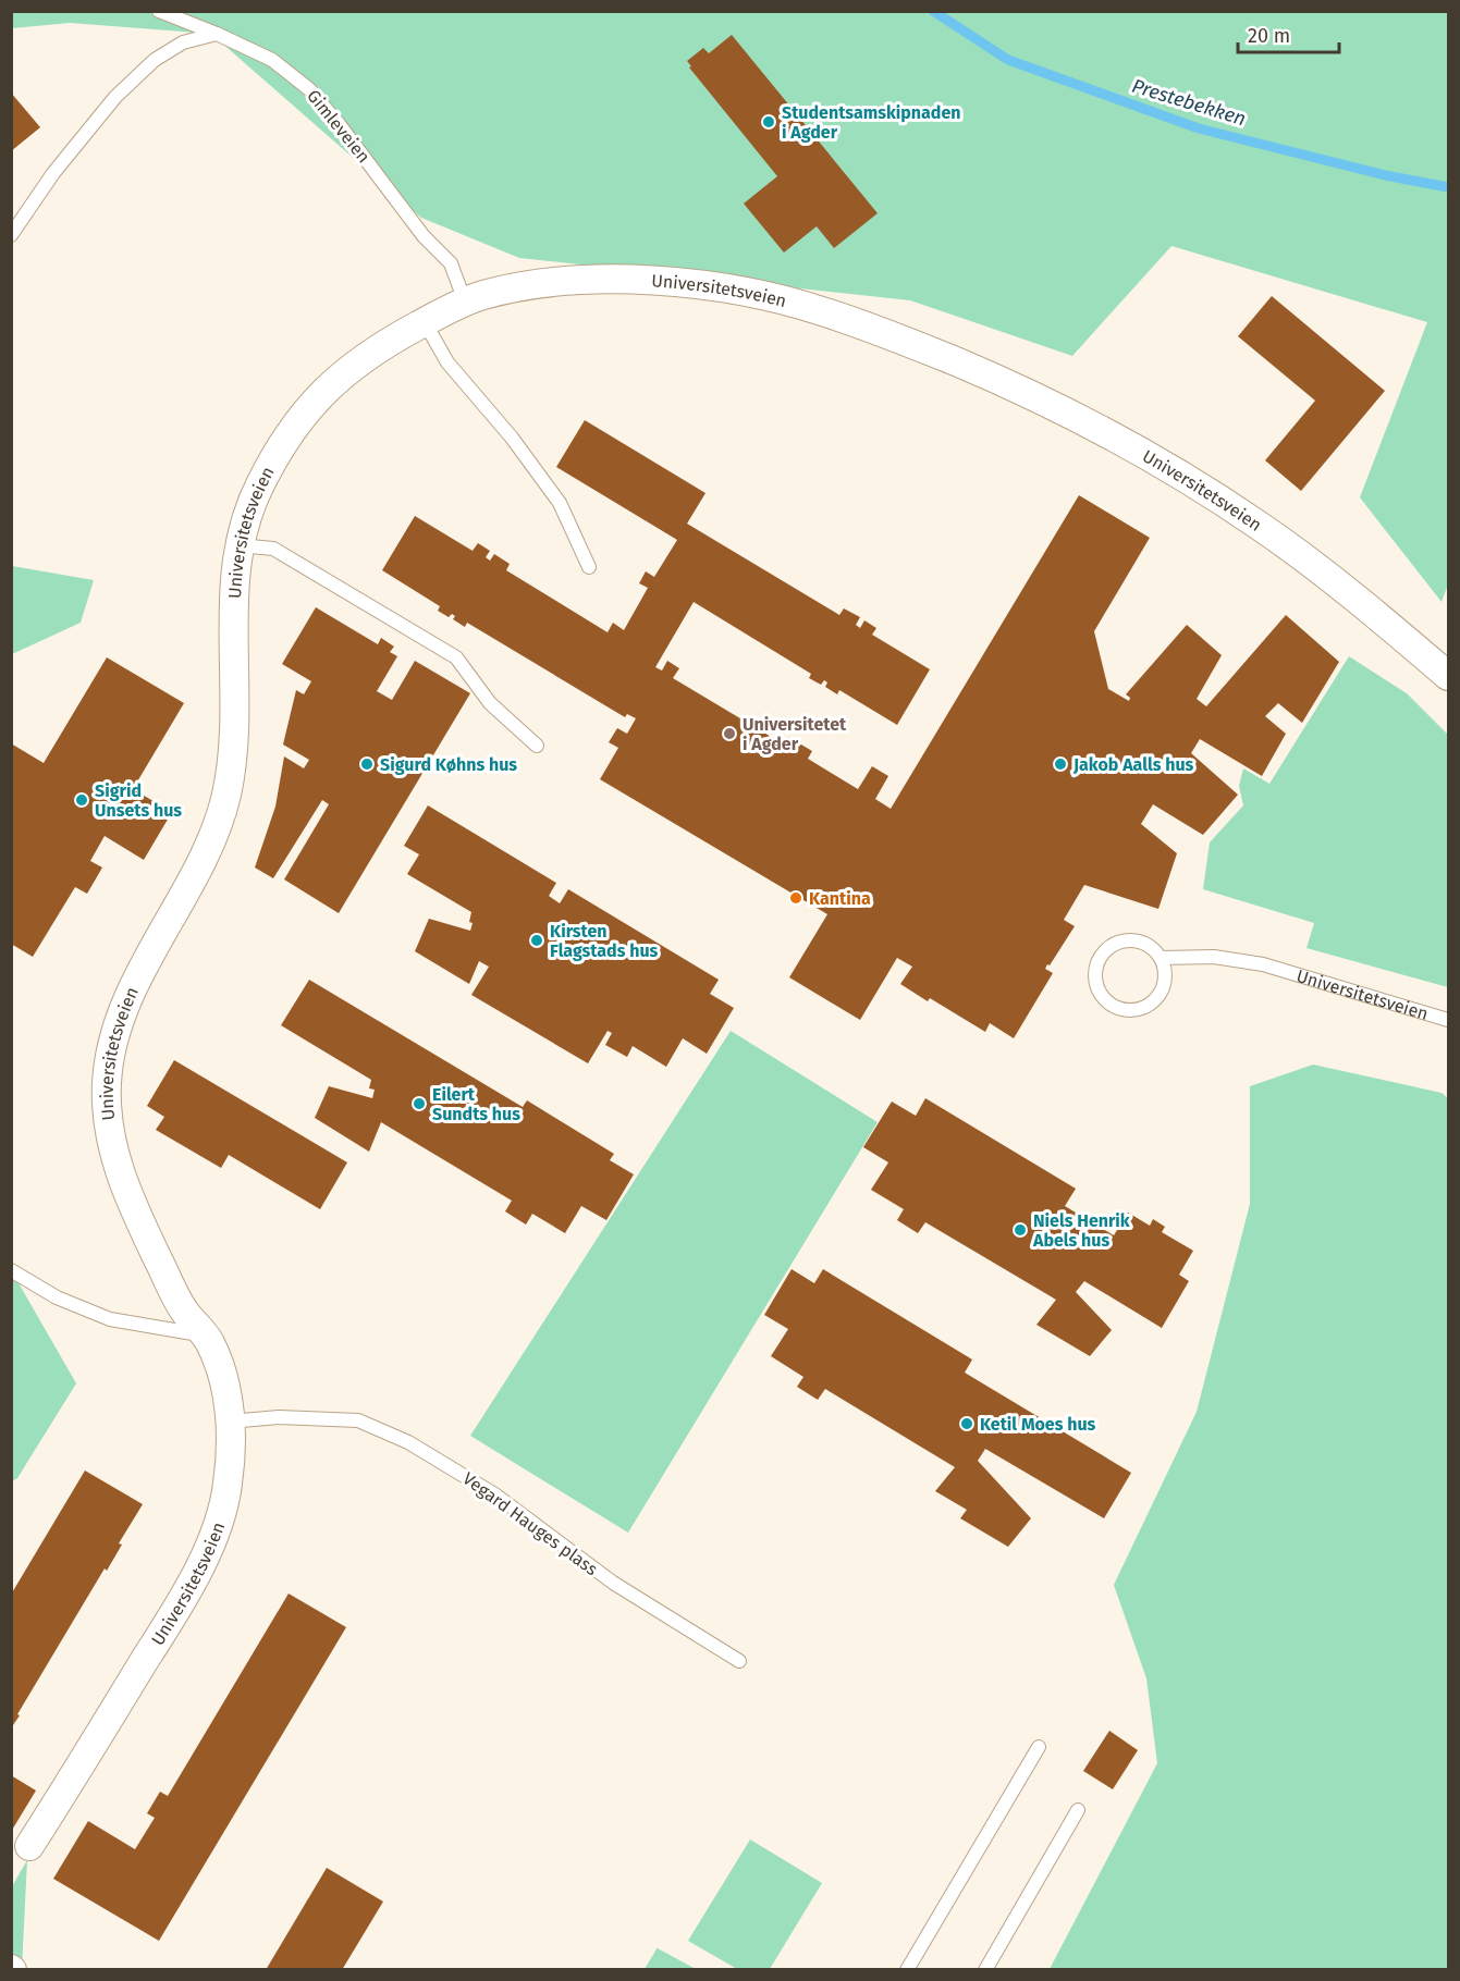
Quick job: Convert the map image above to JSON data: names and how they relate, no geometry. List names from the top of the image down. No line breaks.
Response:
{"streets":{"street":["Universitetsveien"],"lane":["Gimleveien","Vegard Hauges plass"]},"crossings":[["Gimleveien","Universitetsveien"],["Universitetsveien","Vegard Hauges plass"]],"water":["Prestebekken"],"places":["Studentsamskipnaden i Agder","Universitetet i Agder","Sigurd Køhns hus","Jakob Aalls hus","Sigrid Unsets hus","Kantina","Kirsten Flagstads hus","Eilert Sundts hus","Niels Henrik Abels hus","Ketil Moes hus"],"scale_bar":"20 m"}
